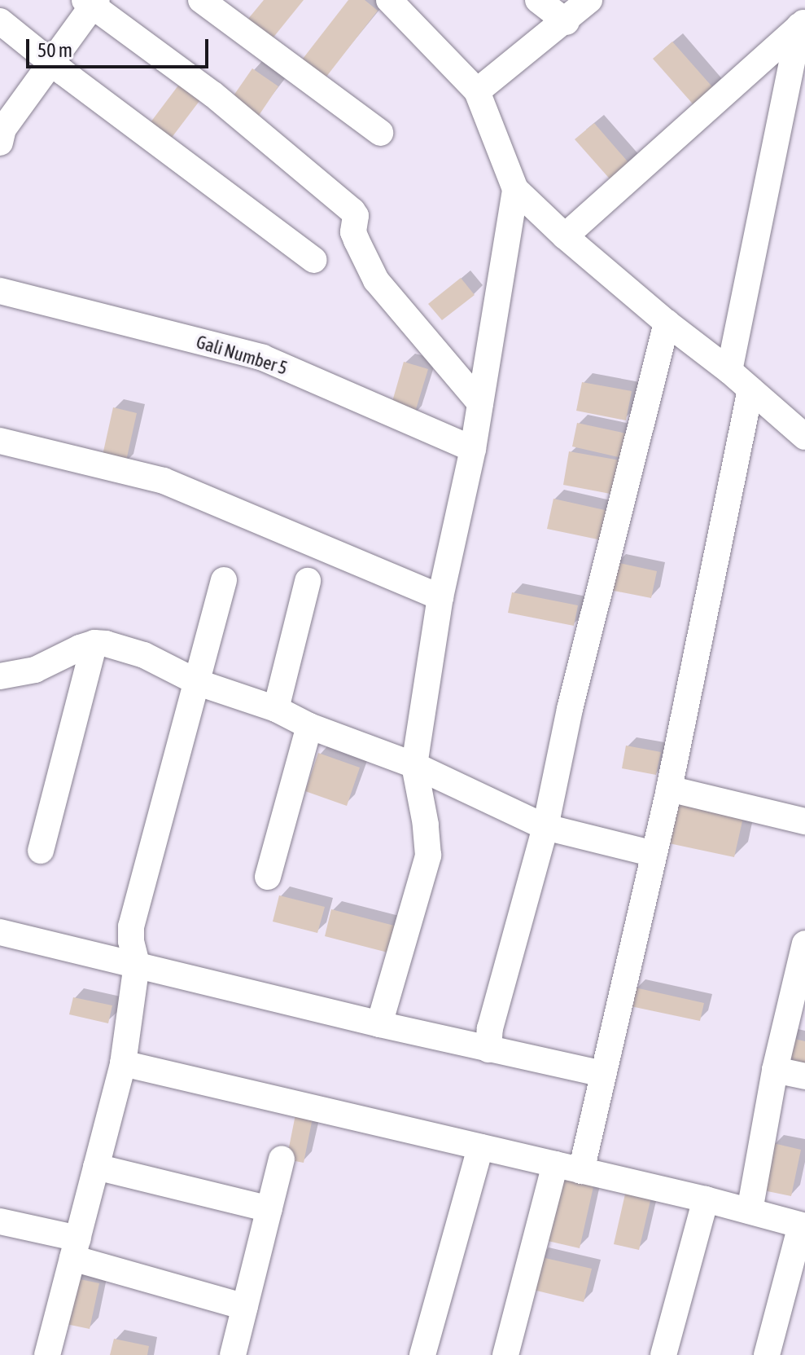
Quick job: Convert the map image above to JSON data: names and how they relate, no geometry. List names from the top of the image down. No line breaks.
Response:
{"streets":{"street":["Gali Number 5"]},"scale_bar":"50 m"}
